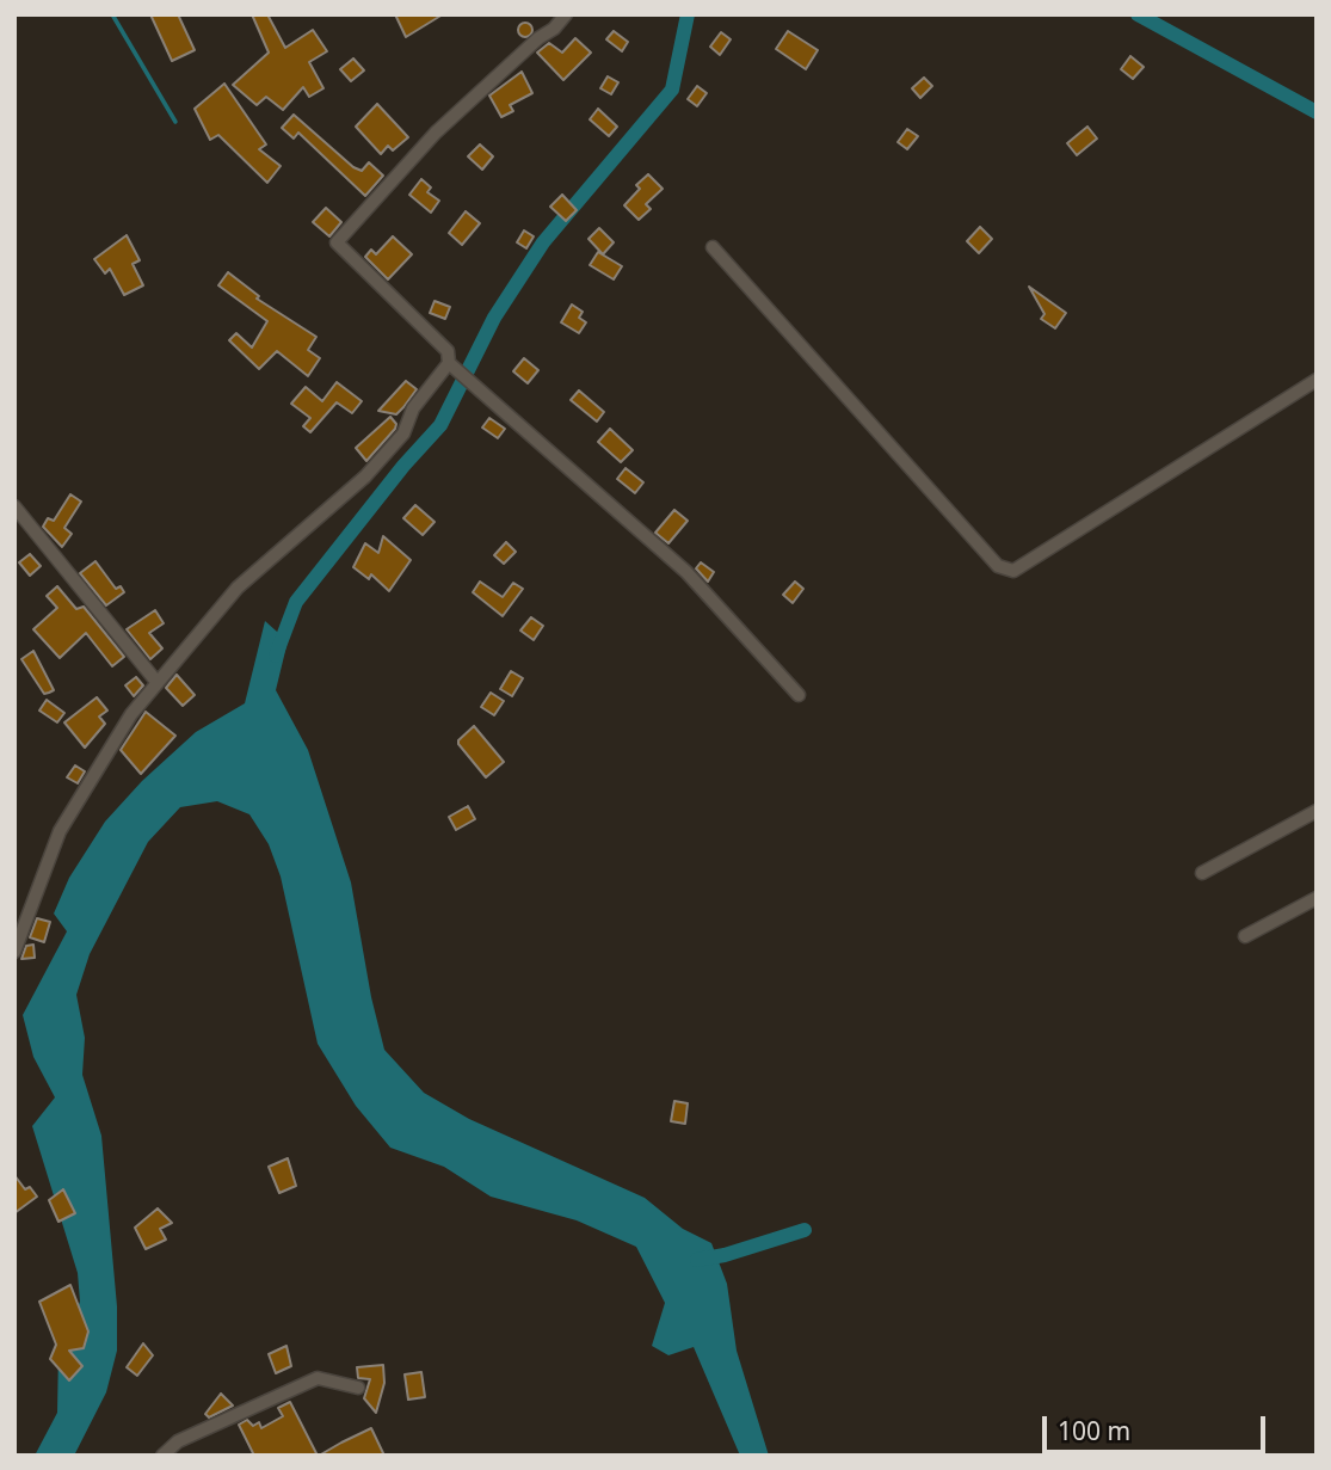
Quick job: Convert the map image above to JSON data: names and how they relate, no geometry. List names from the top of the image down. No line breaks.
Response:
{"scale_bar":"100 m"}
